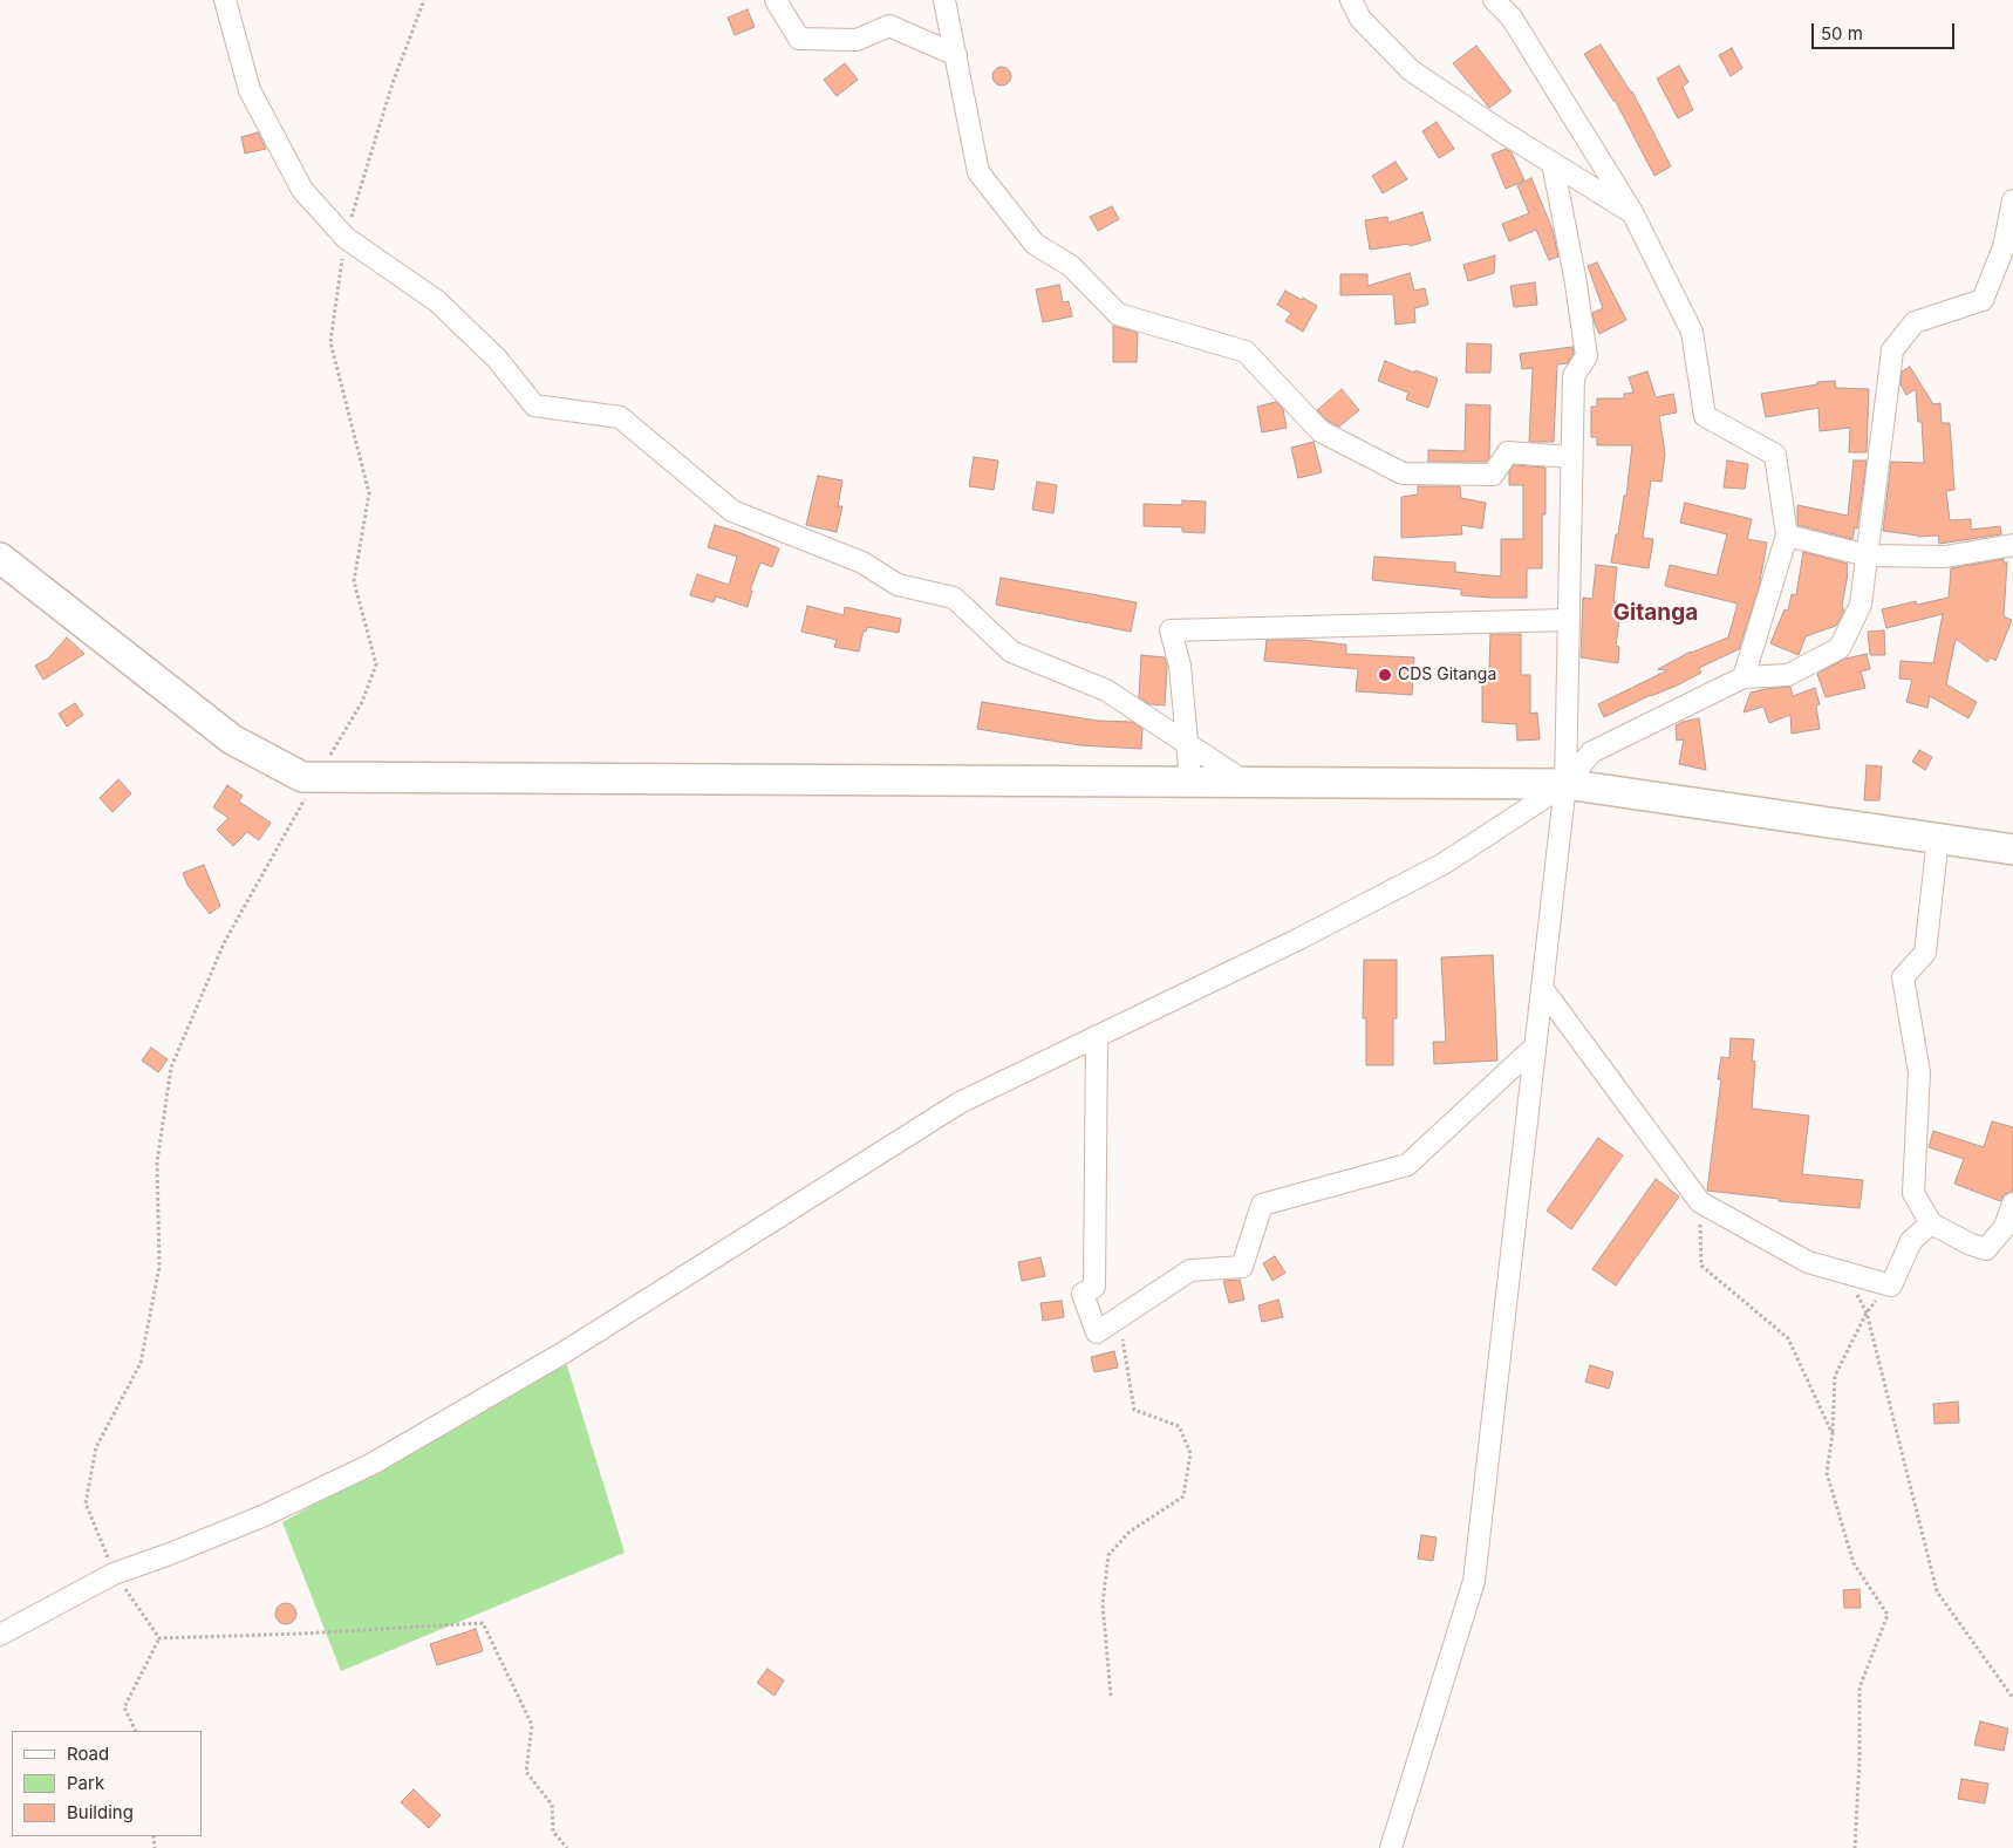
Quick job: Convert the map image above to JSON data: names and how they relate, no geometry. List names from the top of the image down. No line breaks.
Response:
{"districts":["Gitanga"],"places":["CDS Gitanga"],"legend":["Road","Park","Building"],"scale_bar":"50 m"}
